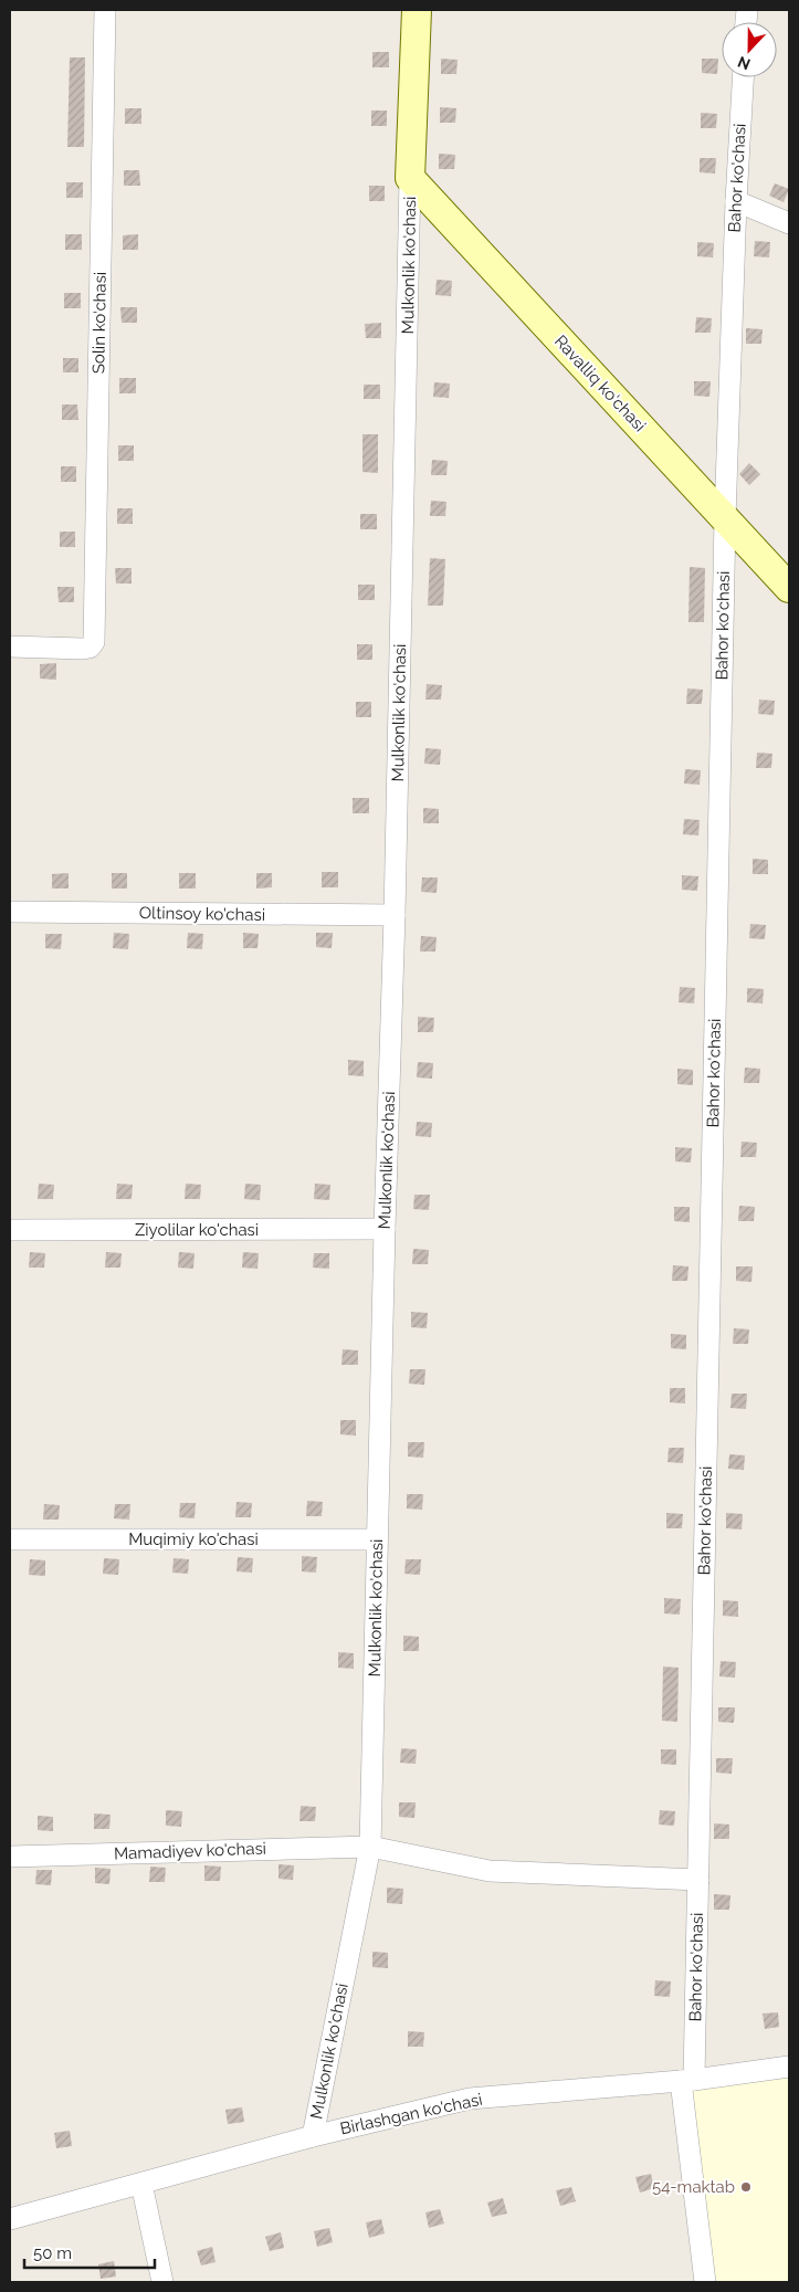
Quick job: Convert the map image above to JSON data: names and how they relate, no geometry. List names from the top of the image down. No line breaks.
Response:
{"streets":{"street":["Bahor ko'chasi","Mulkonlik ko'chasi","Solin ko'chasi","Ravalliq ko'chasi","Oltinsoy ko'chasi","Ziyolilar ko'chasi","Muqimiy ko'chasi","Mamadiyev ko'chasi","Birlashgan ko'chasi"]},"crossings":[["Bahor ko'chasi","Ravalliq ko'chasi"],["Bahor ko'chasi","Mamadiyev ko'chasi"],["Bahor ko'chasi","Birlashgan ko'chasi"],["Mulkonlik ko'chasi","Ravalliq ko'chasi"],["Mulkonlik ko'chasi","Oltinsoy ko'chasi"],["Mulkonlik ko'chasi","Ziyolilar ko'chasi"],["Mulkonlik ko'chasi","Muqimiy ko'chasi"],["Mulkonlik ko'chasi","Mamadiyev ko'chasi"],["Mulkonlik ko'chasi","Birlashgan ko'chasi"]],"places":["54-maktab"],"scale_bar":"50 m","north":"bottom"}
